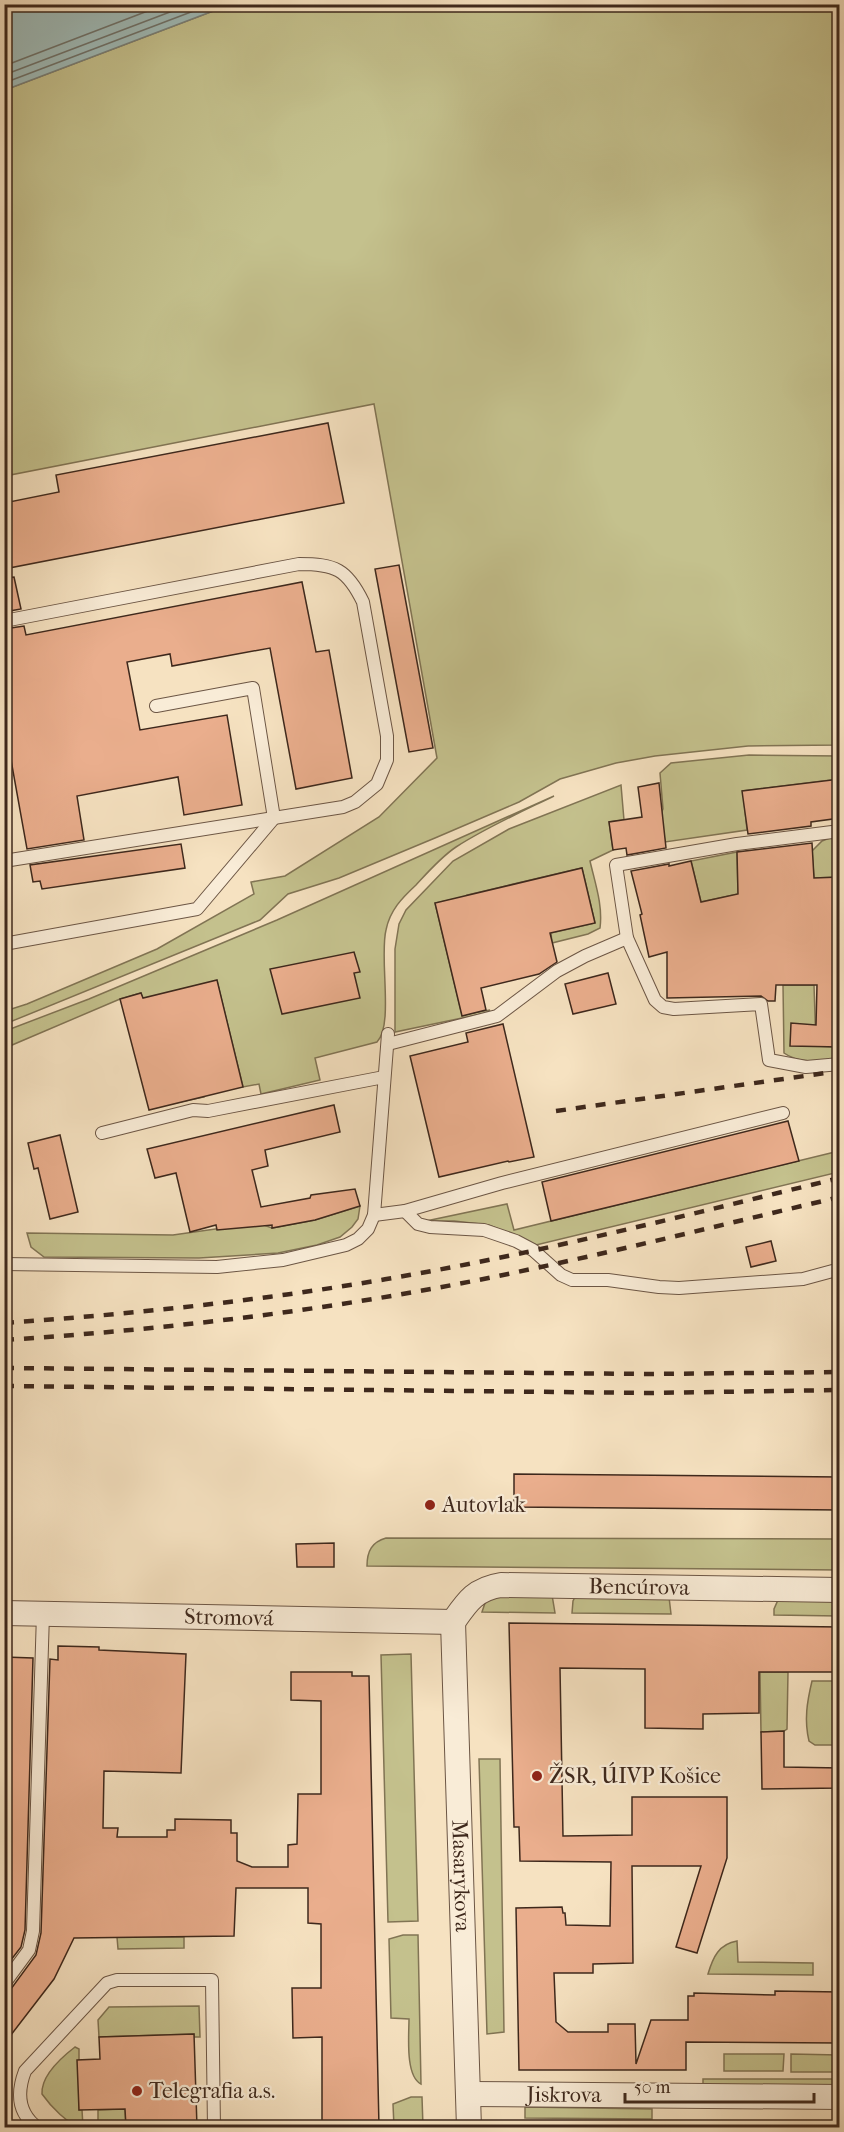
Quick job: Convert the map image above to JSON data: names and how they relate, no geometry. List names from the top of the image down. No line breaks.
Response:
{"streets":{"street":["Bencúrova","Stromová","Masarykova","Jiskrova"]},"crossings":[["Bencúrova","Stromová"],["Bencúrova","Masarykova"],["Stromová","Masarykova"],["Masarykova","Jiskrova"]],"places":["Autovlak","ŽSR, ÚIVP Košice","Telegrafia a.s."],"scale_bar":"50 m"}
